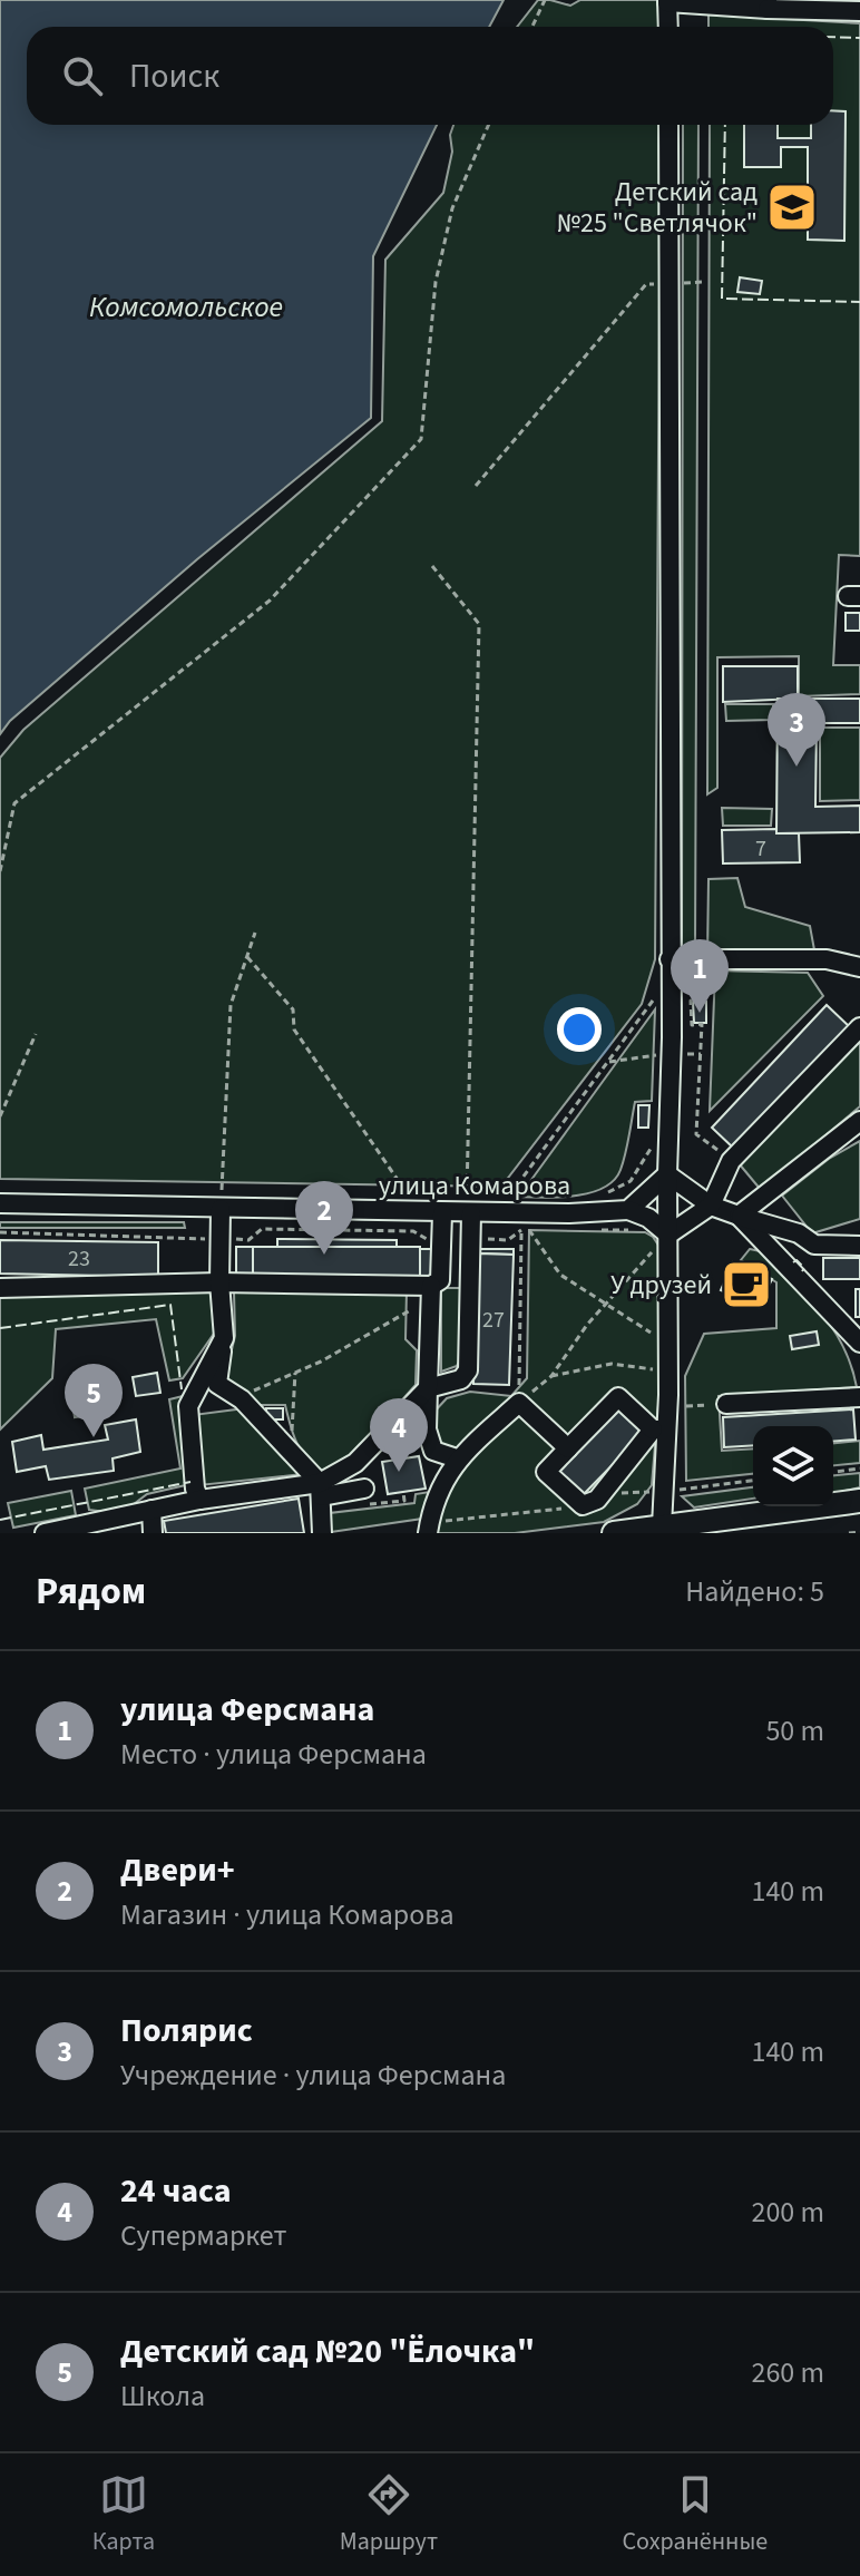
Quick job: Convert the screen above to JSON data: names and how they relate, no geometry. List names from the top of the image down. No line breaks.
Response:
{"streets":{"street":["улица Комарова"]},"water":["Комсомольское"],"places":{"school or university":["Детский сад №25 \"Светлячок\""],"cafe":["У друзей"]},"house_numbers":["7","23","27"],"page":{"search":"Поиск","pins":["3","1","2","5","4"],"heading":["Рядом","Найдено: 5"],"list":[{"mark":"1","name":"улица Ферсмана","note":"Место · улица Ферсмана","value":"50 m"},{"mark":"2","name":"Двери+","note":"Магазин · улица Комарова","value":"140 m"},{"mark":"3","name":"Полярис","note":"Учреждение · улица Ферсмана","value":"140 m"},{"mark":"4","name":"24 часа","note":"Супермаркет","value":"200 m"},{"mark":"5","name":"Детский сад №20 \"Ёлочка\"","note":"Школа","value":"260 m"}],"nav":["Карта","Маршрут","Сохранённые"]}}
